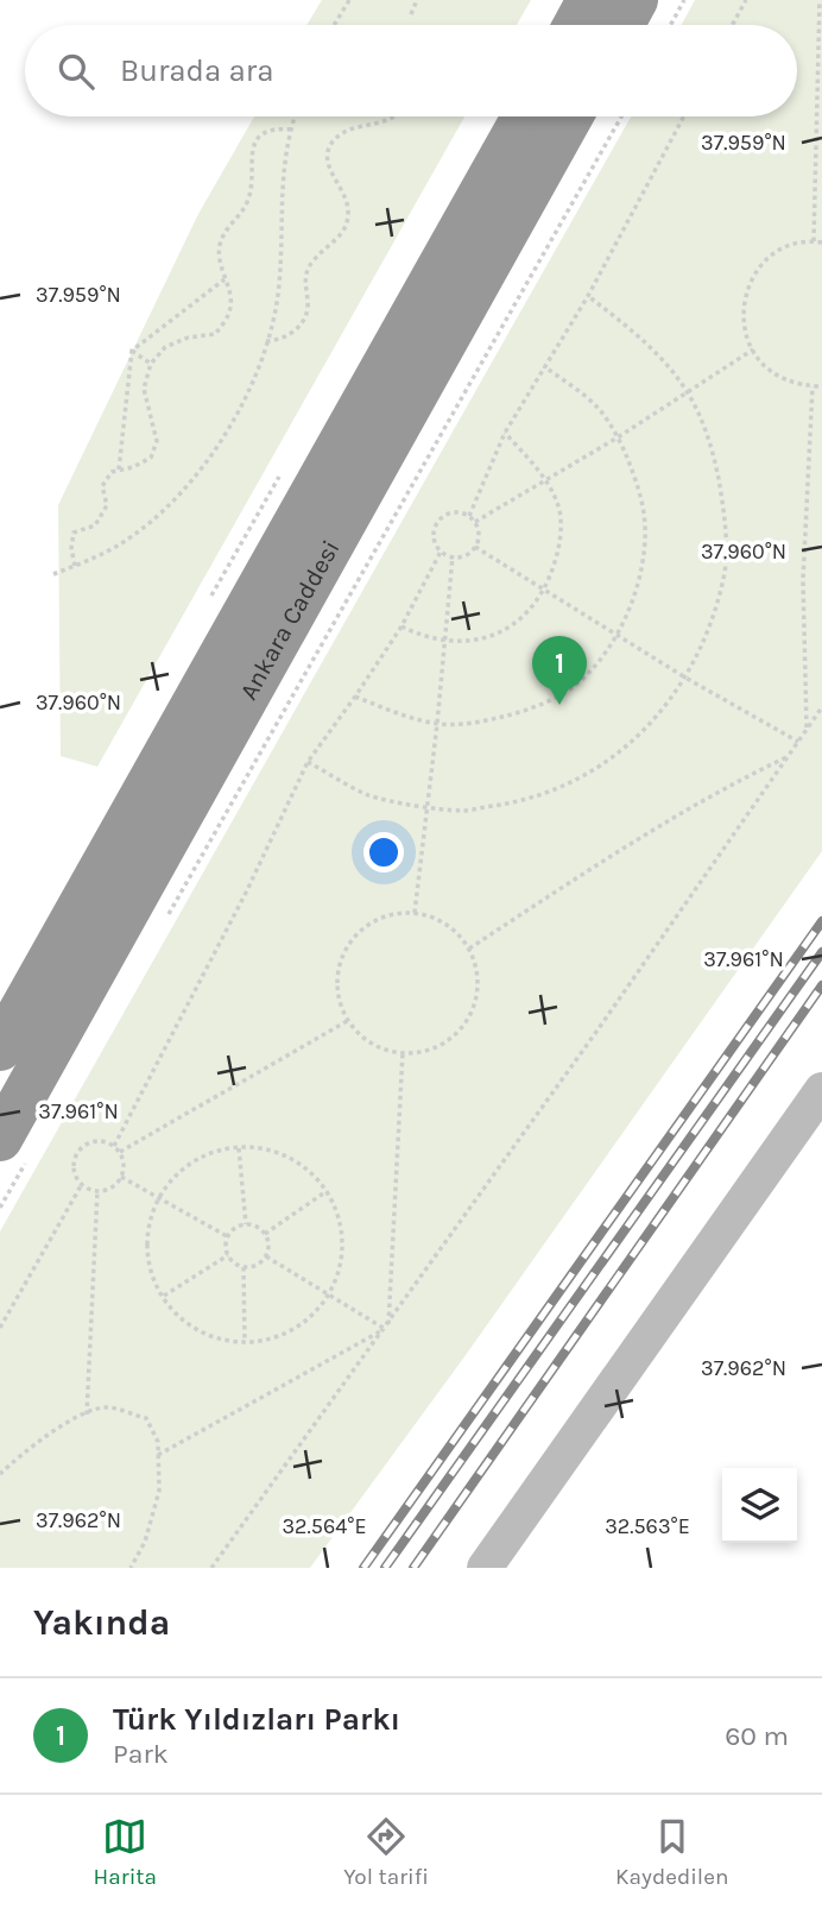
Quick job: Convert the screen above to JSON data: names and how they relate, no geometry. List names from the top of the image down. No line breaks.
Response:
{"streets":{"highway":["Ankara Caddesi"]},"page":{"search":"Burada ara","pins":"1","heading":"Yakında","list":[{"mark":"1","name":"Türk Yıldızları Parkı","note":"Park","value":"60 m"}],"nav":["Harita","Yol tarifi","Kaydedilen"]},"coordinates":["37.959°N","37.960°N","37.961°N","37.962°N","32.564°E","32.563°E"]}
